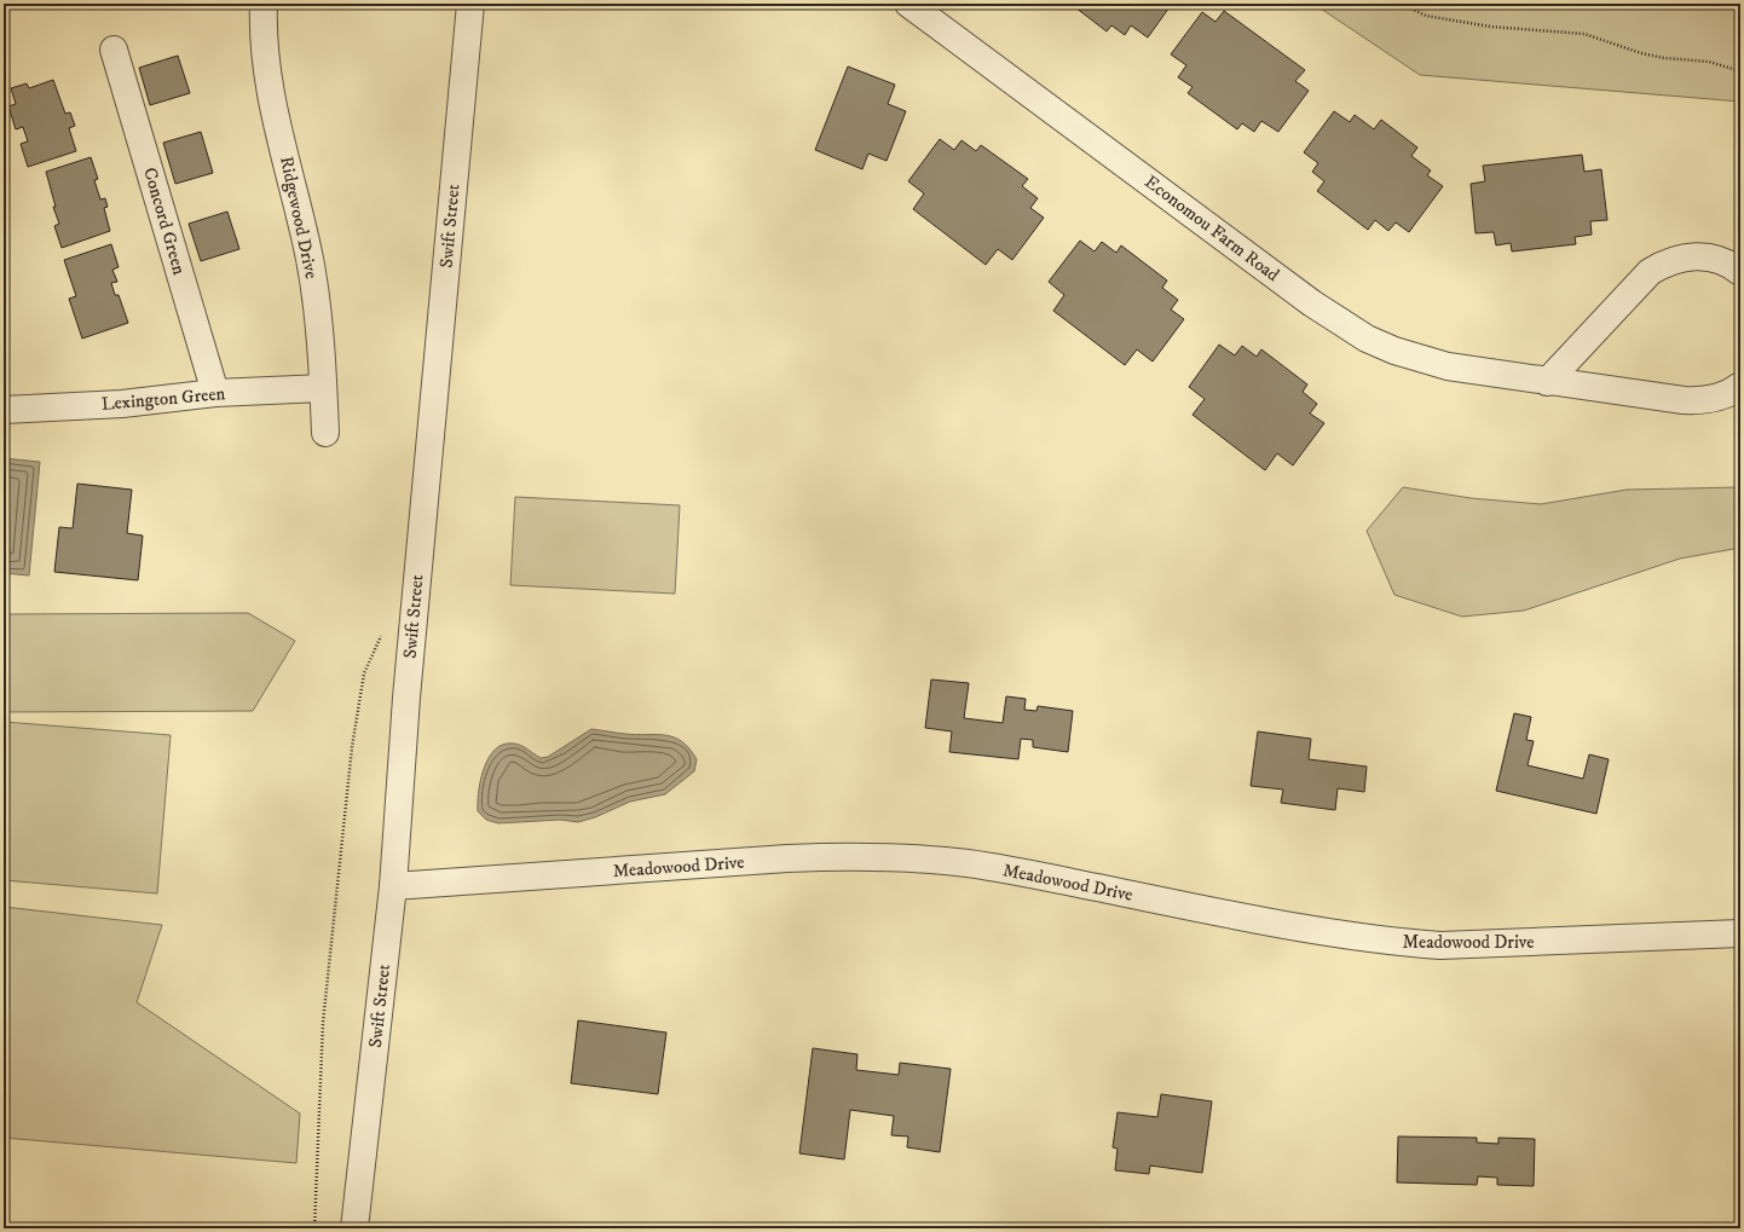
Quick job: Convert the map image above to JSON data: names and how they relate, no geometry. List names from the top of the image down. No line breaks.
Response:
{"streets":{"street":["Ridgewood Drive","Concord Green","Swift Street","Economou Farm Road","Lexington Green","Meadowood Drive"]},"crossings":[["Ridgewood Drive","Lexington Green"],["Concord Green","Lexington Green"],["Swift Street","Meadowood Drive"]]}
